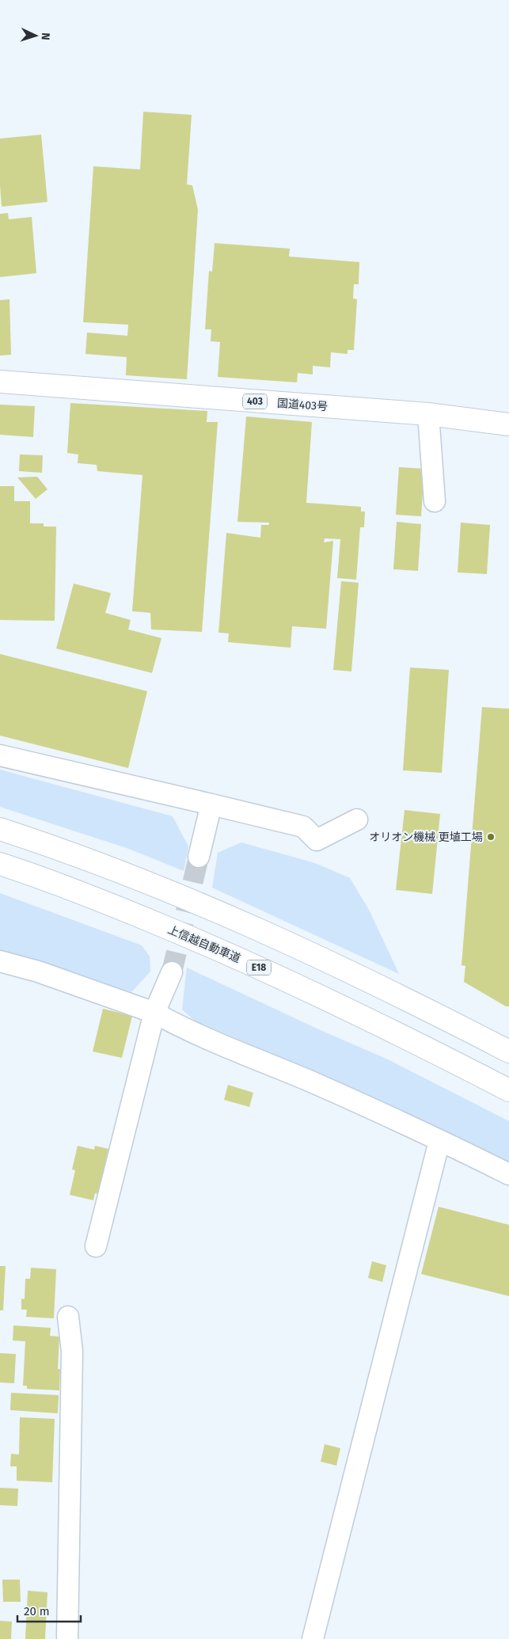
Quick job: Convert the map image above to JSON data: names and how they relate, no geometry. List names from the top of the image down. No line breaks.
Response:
{"streets":{"highway":["403","国道403号","上信越自動車道","E18"]},"places":["オリオン機械 更埴工場"],"scale_bar":"20 m","north":"right"}
